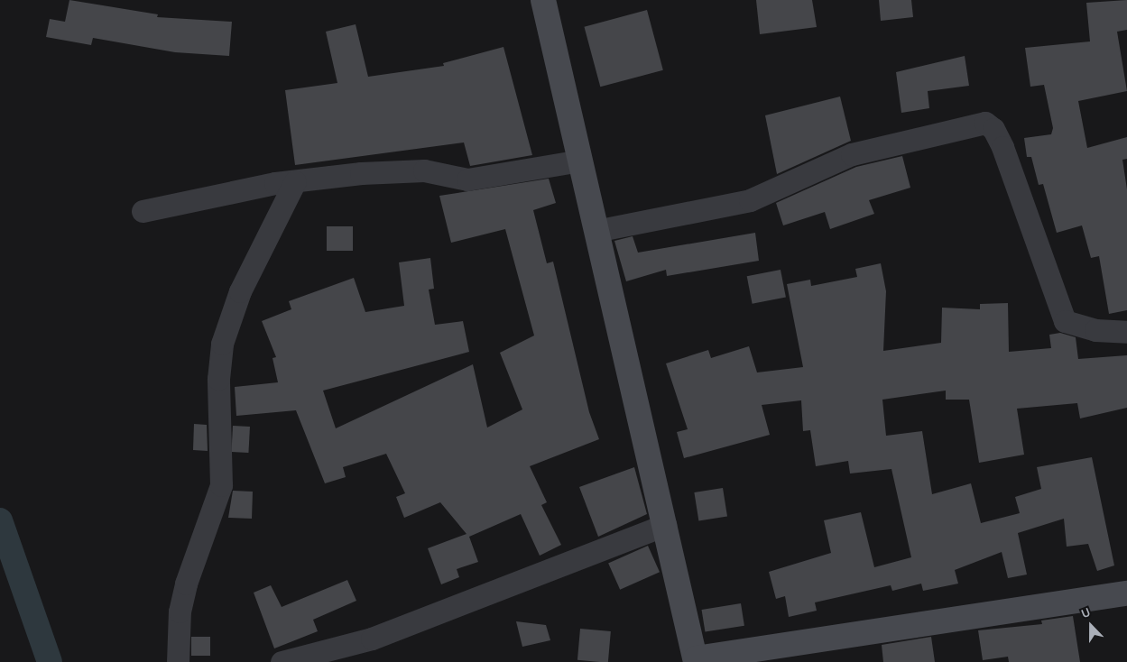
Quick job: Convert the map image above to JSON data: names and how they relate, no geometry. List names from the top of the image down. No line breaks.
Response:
{"north":"top"}
